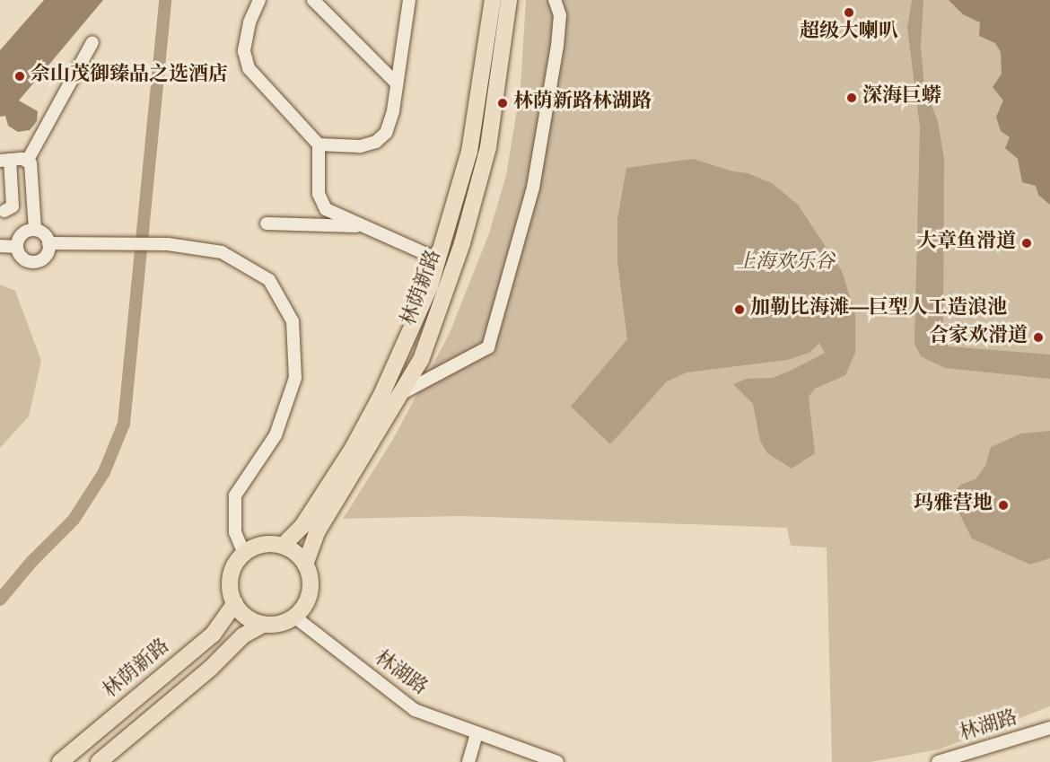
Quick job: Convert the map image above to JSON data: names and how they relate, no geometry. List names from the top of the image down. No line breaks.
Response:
{"streets":{"main road":["林荫新路"],"street":["林湖路"]},"crossings":[["林荫新路","林湖路"]],"parks":["上海欢乐谷"],"places":["超级大喇叭","佘山茂御臻品之选酒店","深海巨蟒","林荫新路林湖路","大章鱼滑道","加勒比海滩—巨型人工造浪池","合家欢滑道","玛雅营地"]}
